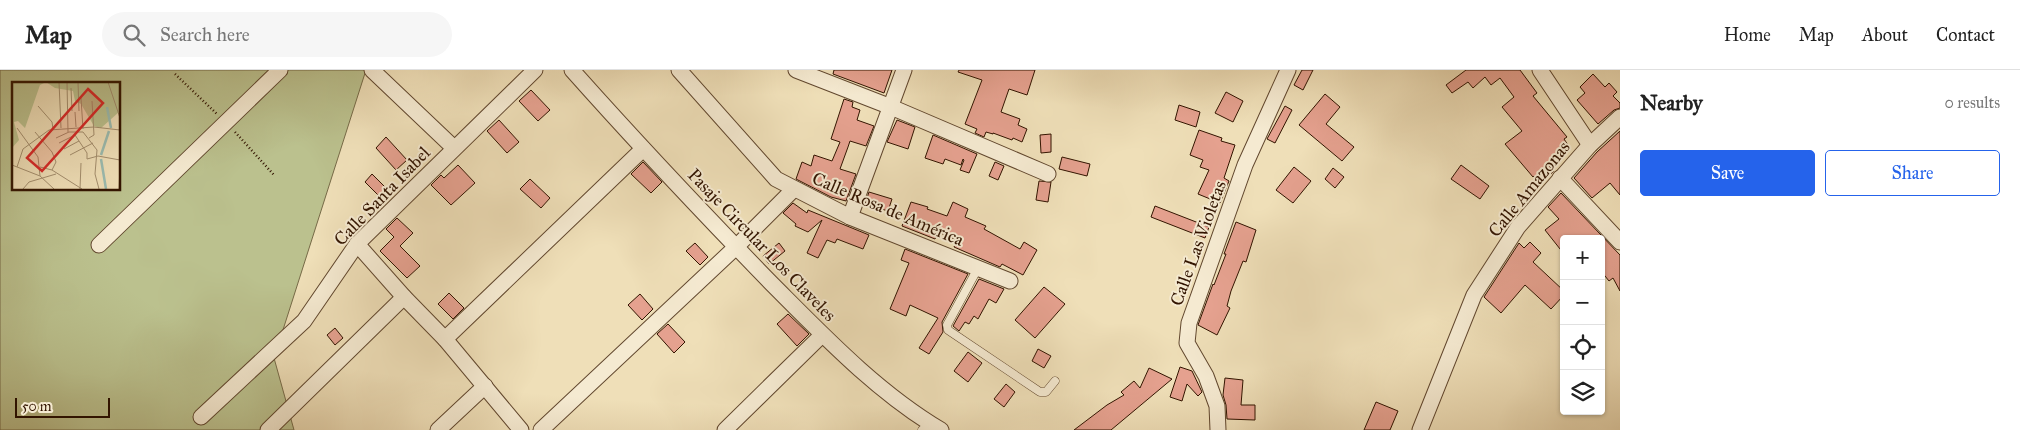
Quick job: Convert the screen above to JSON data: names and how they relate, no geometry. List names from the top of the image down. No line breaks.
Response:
{"streets":{"street":["Calle Amazonas","Calle Santa Isabel","Calle Rosa de América","Calle Las Violetas","Pasaje Circular Los Claveles"]},"scale_bar":"50 m","page":{"header":"Map","search":"Search here","nav":["Home","Map","About","Contact"],"heading":["Nearby","0 results"],"buttons":["Save","Share"],"map_buttons":["+","−"],"scale":"50 m"}}
